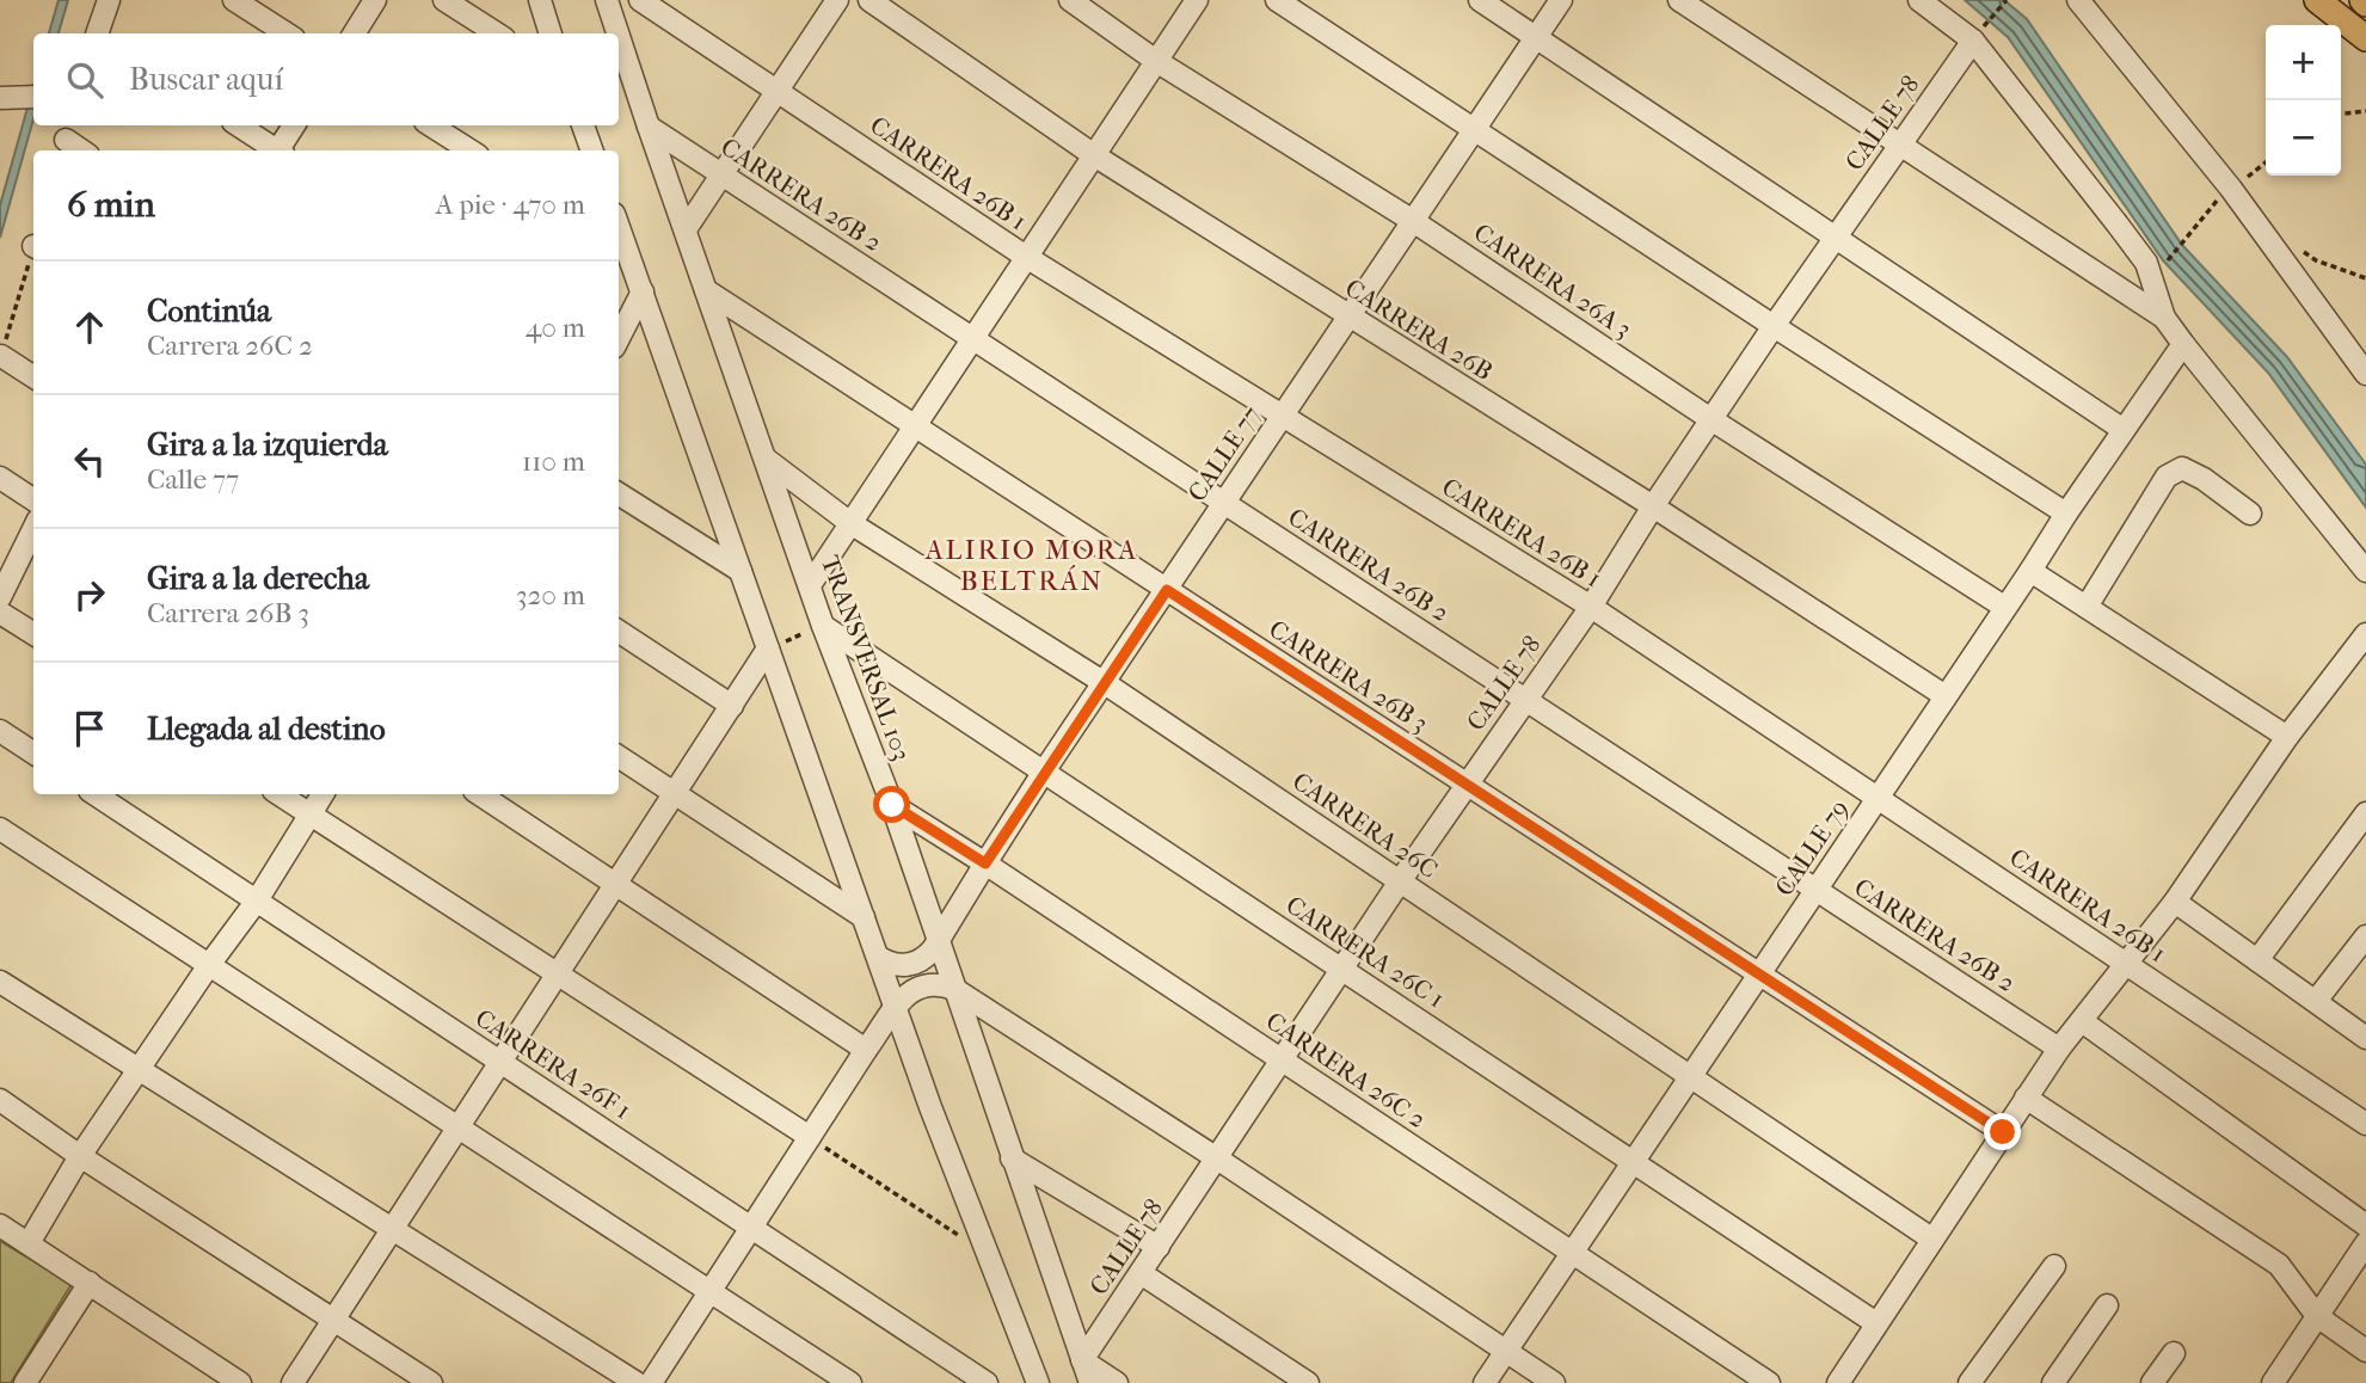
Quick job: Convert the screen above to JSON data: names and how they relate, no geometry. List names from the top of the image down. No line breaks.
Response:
{"streets":{"street":["CALLE 78","CARRERA 26B 1","CARRERA 26B 2","CARRERA 26A 3","CARRERA 26B","CALLE 77","TRANSVERSAL 103","CARRERA 26B 3","CARRERA 26C","CALLE 79","CARRERA 26C 1","CARRERA 26F 1","CARRERA 26C 2"]},"crossings":[["CALLE 78","CARRERA 26B 1"],["CALLE 78","CARRERA 26B 2"],["CALLE 78","CARRERA 26A 3"],["CALLE 78","CARRERA 26B"],["CALLE 78","TRANSVERSAL 103"],["CALLE 78","CARRERA 26B 3"],["CALLE 78","CARRERA 26C"],["CALLE 78","CARRERA 26C 1"],["CALLE 78","CARRERA 26C 2"],["CARRERA 26B 1","CALLE 77"],["CARRERA 26B 1","CALLE 79"],["CARRERA 26B 2","CALLE 77"],["CARRERA 26B 2","TRANSVERSAL 103"],["CARRERA 26B 2","CALLE 79"],["CARRERA 26A 3","CALLE 77"],["CARRERA 26A 3","CALLE 79"],["CARRERA 26B","CALLE 77"],["CARRERA 26B","CALLE 79"],["CALLE 77","TRANSVERSAL 103"],["CALLE 77","CARRERA 26B 3"],["CALLE 77","CARRERA 26C"],["CALLE 77","CARRERA 26C 1"],["CALLE 77","CARRERA 26C 2"],["TRANSVERSAL 103","CARRERA 26B 3"],["TRANSVERSAL 103","CARRERA 26C"],["TRANSVERSAL 103","CARRERA 26C 1"],["TRANSVERSAL 103","CARRERA 26C 2"],["CARRERA 26B 3","CALLE 79"],["CARRERA 26C","CALLE 79"],["CALLE 79","CARRERA 26C 1"],["CALLE 79","CARRERA 26C 2"]],"districts":["ALIRIO MORA BELTRÁN"],"page":{"map_buttons":["+","−"],"search":"Buscar aquí","heading":["6 min","A pie · 470 m"],"list":[["Continúa","Carrera 26C 2","40 m"],["Gira a la izquierda","Calle 77","110 m"],["Gira a la derecha","Carrera 26B 3","320 m"],"Llegada al destino"]}}
